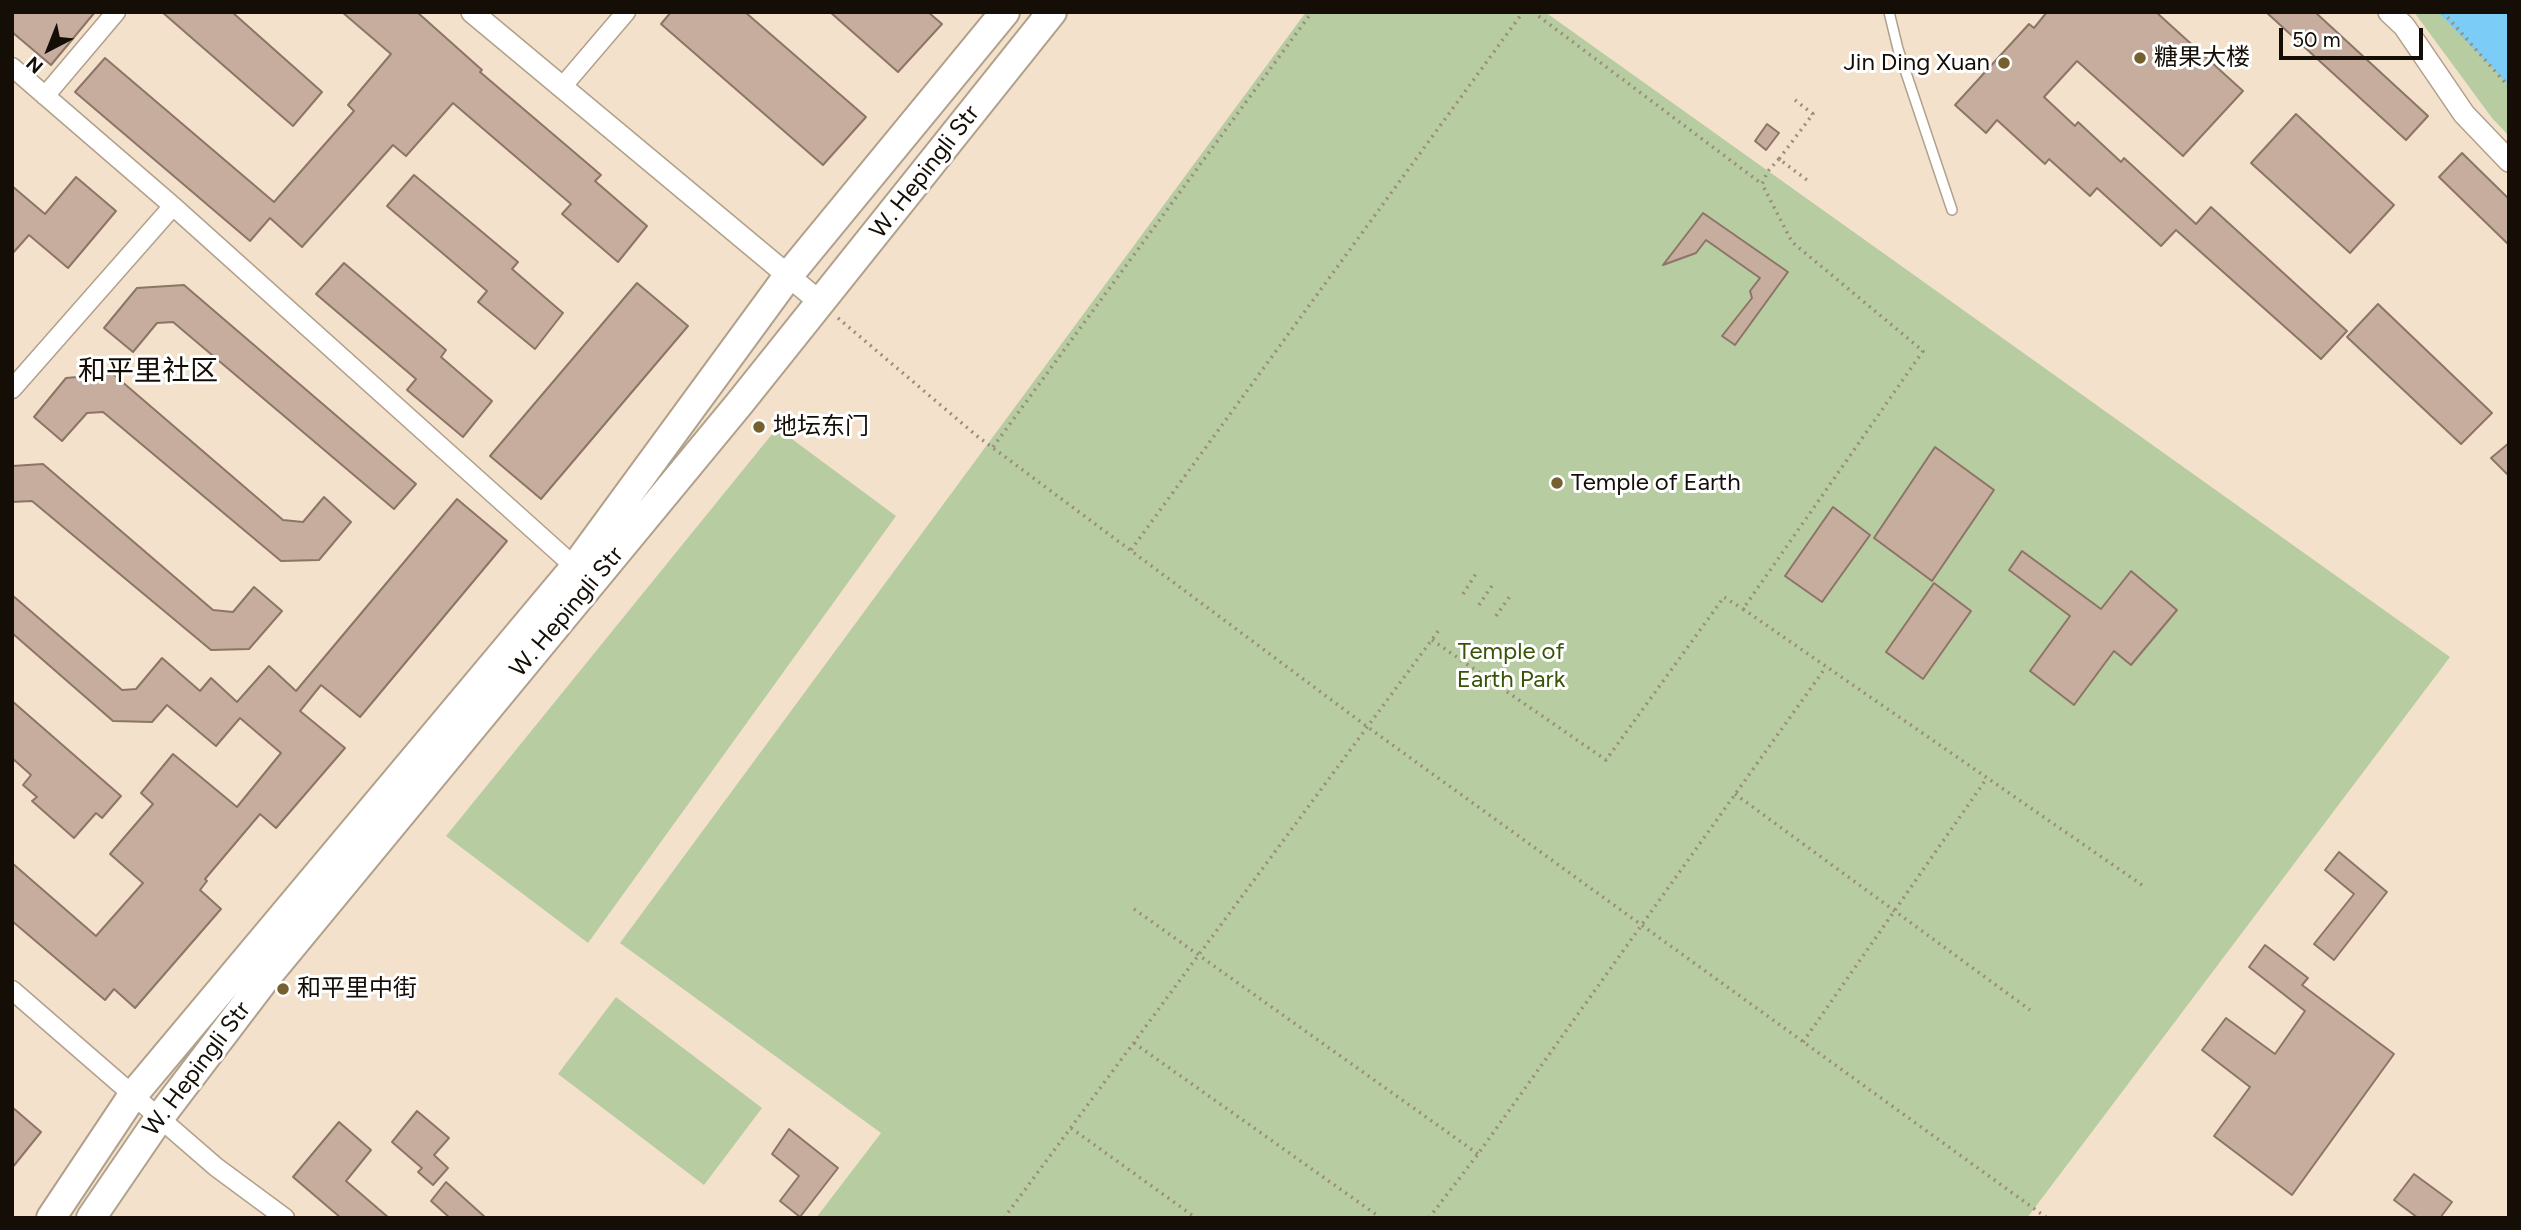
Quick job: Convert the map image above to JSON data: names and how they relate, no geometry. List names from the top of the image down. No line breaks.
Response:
{"streets":{"main road":["W. Hepingli Str"]},"districts":["和平里社区"],"parks":["Temple of Earth Park"],"places":["糖果大楼","Jin Ding Xuan","地坛东门","Temple of Earth","和平里中街"],"scale_bar":"50 m","north":"bottom left"}
